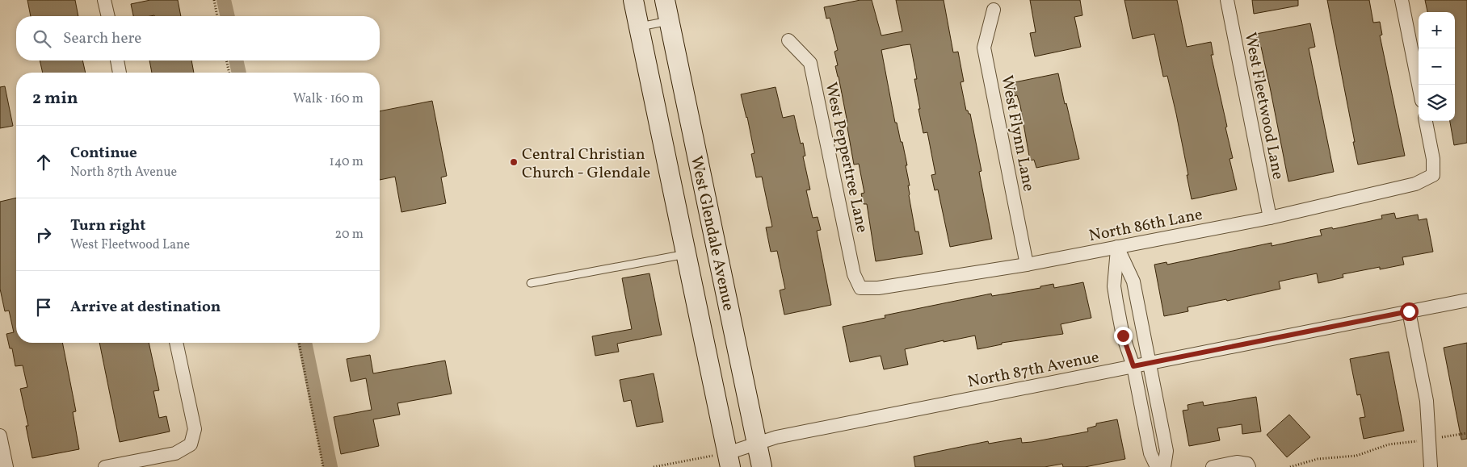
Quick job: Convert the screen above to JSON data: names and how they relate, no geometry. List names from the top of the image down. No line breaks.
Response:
{"streets":{"main road":["West Glendale Avenue"],"street":["West Fleetwood Lane","West Flynn Lane","West Peppertree Lane","North 86th Lane","North 87th Avenue"]},"crossings":[["West Fleetwood Lane","North 86th Lane"],["West Flynn Lane","North 86th Lane"],["West Peppertree Lane","North 86th Lane"],["West Glendale Avenue","North 87th Avenue"]],"places":["Central Christian Church - Glendale"],"page":{"map_buttons":["+","−"],"search":"Search here","heading":["2 min","Walk · 160 m"],"list":[["Continue","North 87th Avenue","140 m"],["Turn right","West Fleetwood Lane","20 m"],"Arrive at destination"]}}
